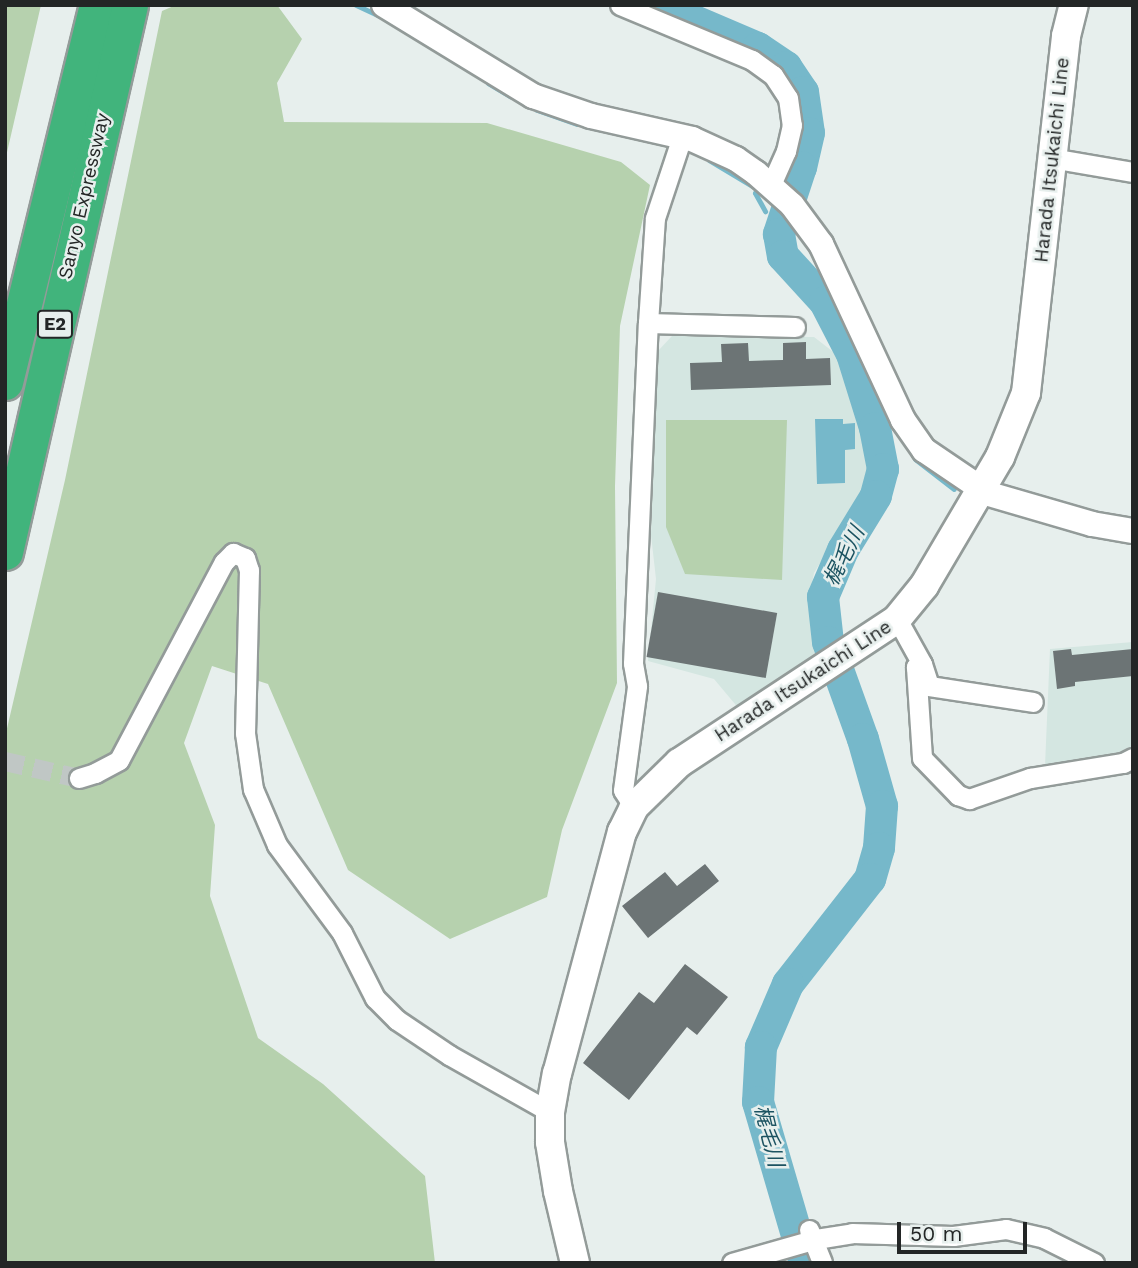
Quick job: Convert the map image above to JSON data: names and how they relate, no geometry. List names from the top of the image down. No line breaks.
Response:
{"streets":{"highway":["Sanyo Expressway","E2"],"main road":["Harada Itsukaichi Line"]},"water":["梶毛川"],"scale_bar":"50 m"}
